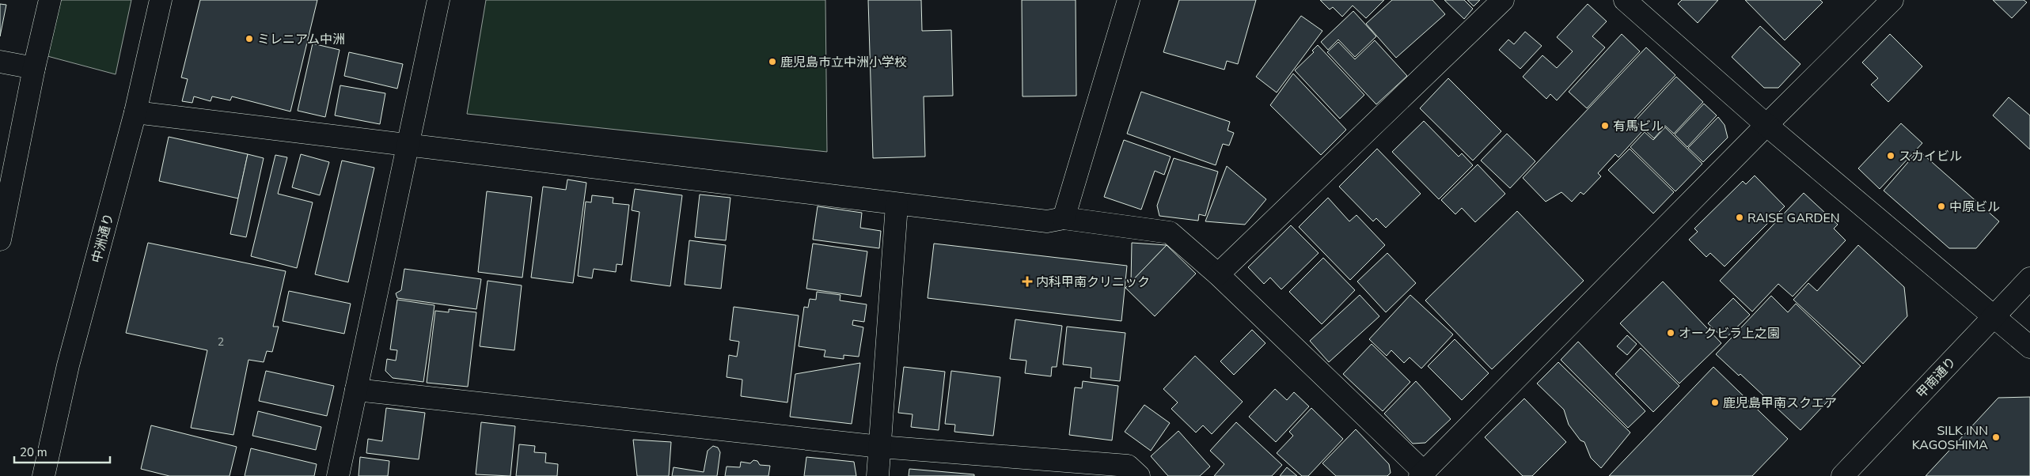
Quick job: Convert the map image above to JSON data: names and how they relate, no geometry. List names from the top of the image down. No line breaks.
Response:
{"streets":{"street":["中洲通り","甲南通り"]},"places":{"other":["ミレニアム中洲","鹿児島市立中洲小学校","有馬ビル","スカイビル","中原ビル","RAISE GARDEN","オークビラ上之園","鹿児島甲南スクエア","SILK INN KAGOSHIMA"],"health":["内科甲南クリニック"]},"house_numbers":["2"],"scale_bar":"20 m"}
